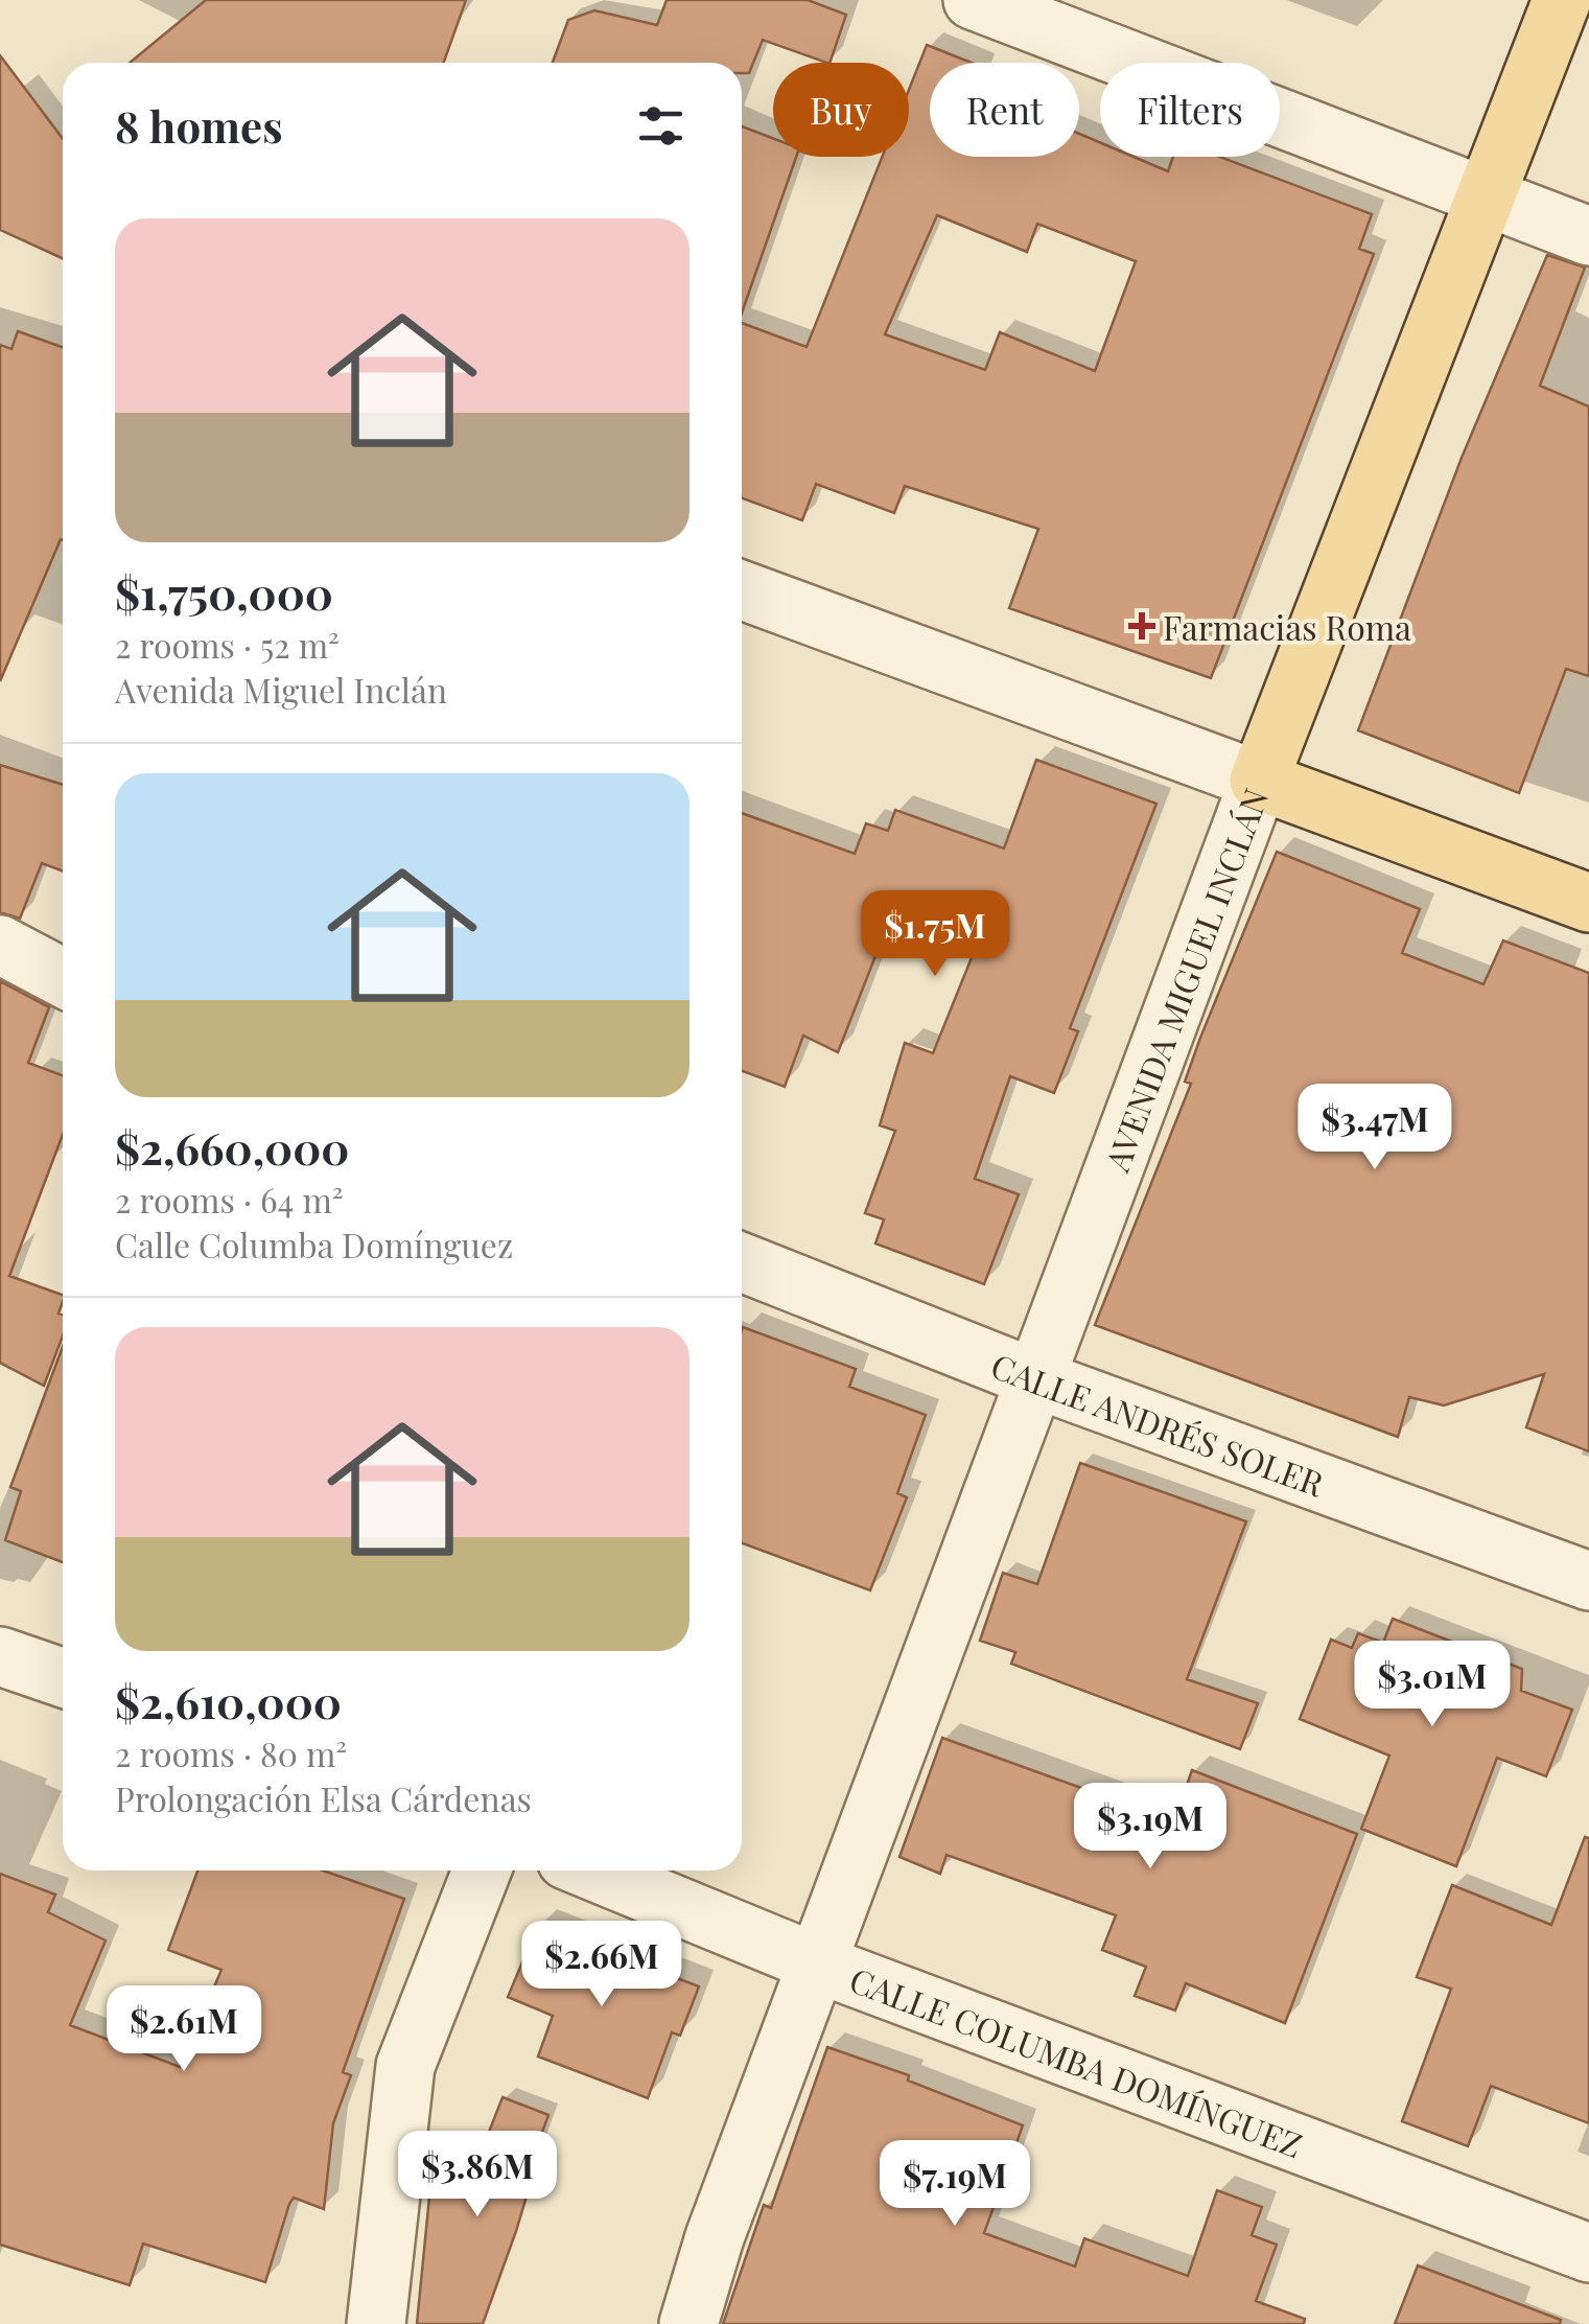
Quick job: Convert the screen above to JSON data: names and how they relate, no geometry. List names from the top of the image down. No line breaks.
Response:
{"streets":{"main road":["AVENIDA MIGUEL INCLÁN"],"street":["CALLE ANDRÉS SOLER","CALLE COLUMBA DOMÍNGUEZ"]},"crossings":[["AVENIDA MIGUEL INCLÁN","CALLE ANDRÉS SOLER"],["AVENIDA MIGUEL INCLÁN","CALLE COLUMBA DOMÍNGUEZ"]],"places":{"health":["Farmacias Roma"]},"page":{"chip":["Buy","Rent","Filters"],"heading":"8 homes","list":[{"name":"$1,750,000","note":"2 rooms · 52 m² · Avenida Miguel Inclán"},{"name":"$2,660,000","note":"2 rooms · 64 m² · Calle Columba Domínguez"},{"name":"$2,610,000","note":"2 rooms · 80 m² · Prolongación Elsa Cárdenas"}],"price":["$1.75M","$3.47M","$3.01M","$3.19M","$2.66M","$2.61M","$3.86M","$7.19M"]}}
